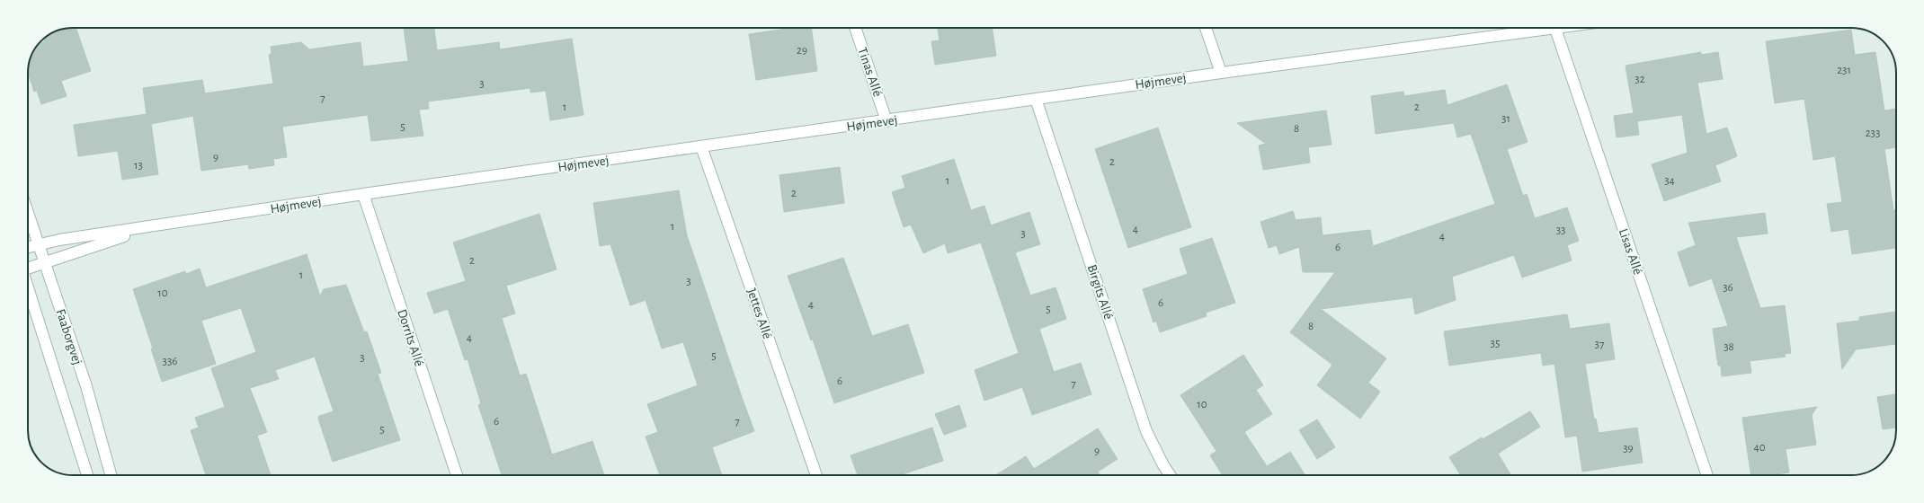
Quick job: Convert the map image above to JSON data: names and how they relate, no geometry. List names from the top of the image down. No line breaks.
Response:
{"streets":{"street":["Tinas Allé","Højmevej","Lisas Allé","Birgits Allé","Jettes Allé","Faaborgvej","Dorrits Allé"]},"crossings":[["Tinas Allé","Højmevej"],["Højmevej","Birgits Allé"],["Højmevej","Jettes Allé"],["Højmevej","Faaborgvej"],["Højmevej","Dorrits Allé"]],"house_numbers":["29","231","32","3","7","1","2","31","5","8","233","9","2","13","1","34","2","1","4","33","3","4","6","2","1","3","36","10","6","4","5","8","4","35","37","38","5","3","336","6","7","10","6","7","5","40","39","9"]}
